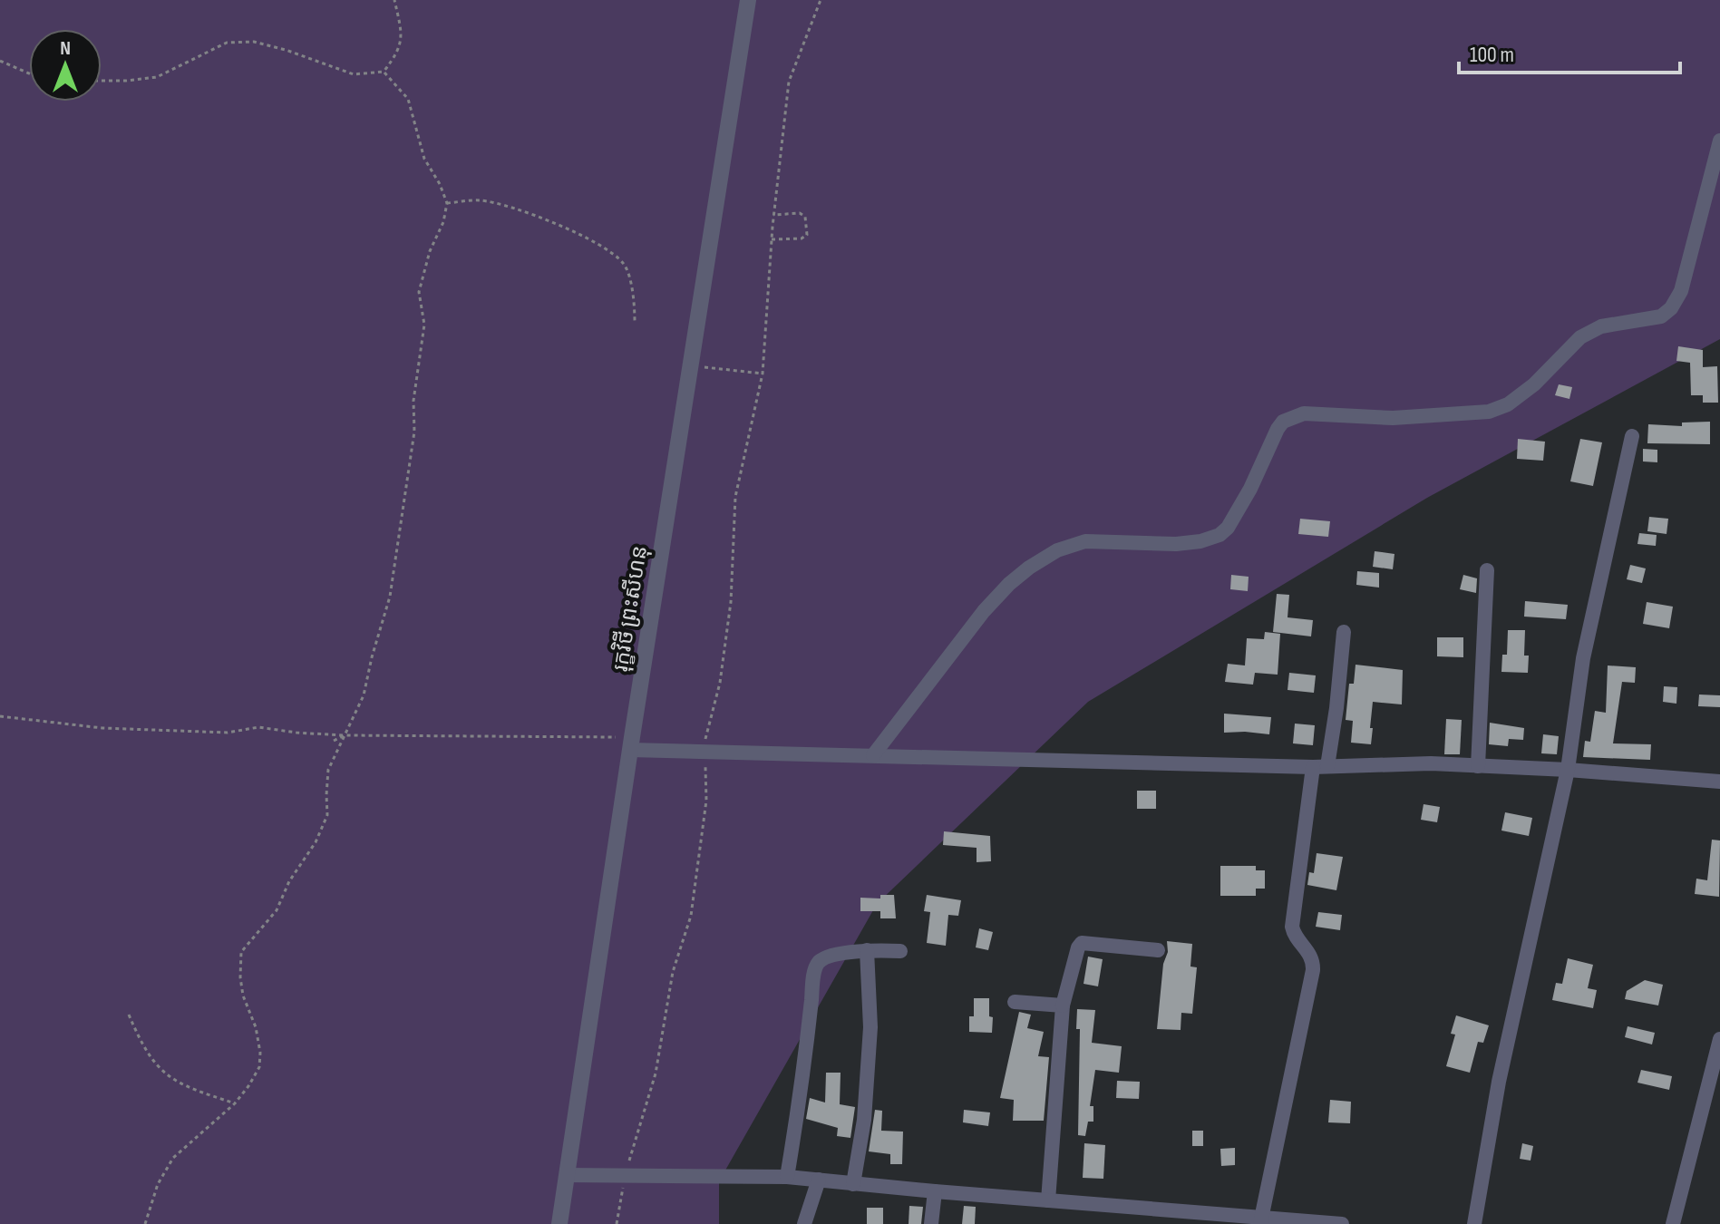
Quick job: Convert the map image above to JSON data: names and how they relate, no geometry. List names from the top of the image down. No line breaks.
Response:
{"streets":{"street":["រុក្ខវិថី ព្រះសីហនុ"]},"scale_bar":"100 m","north":"top"}
